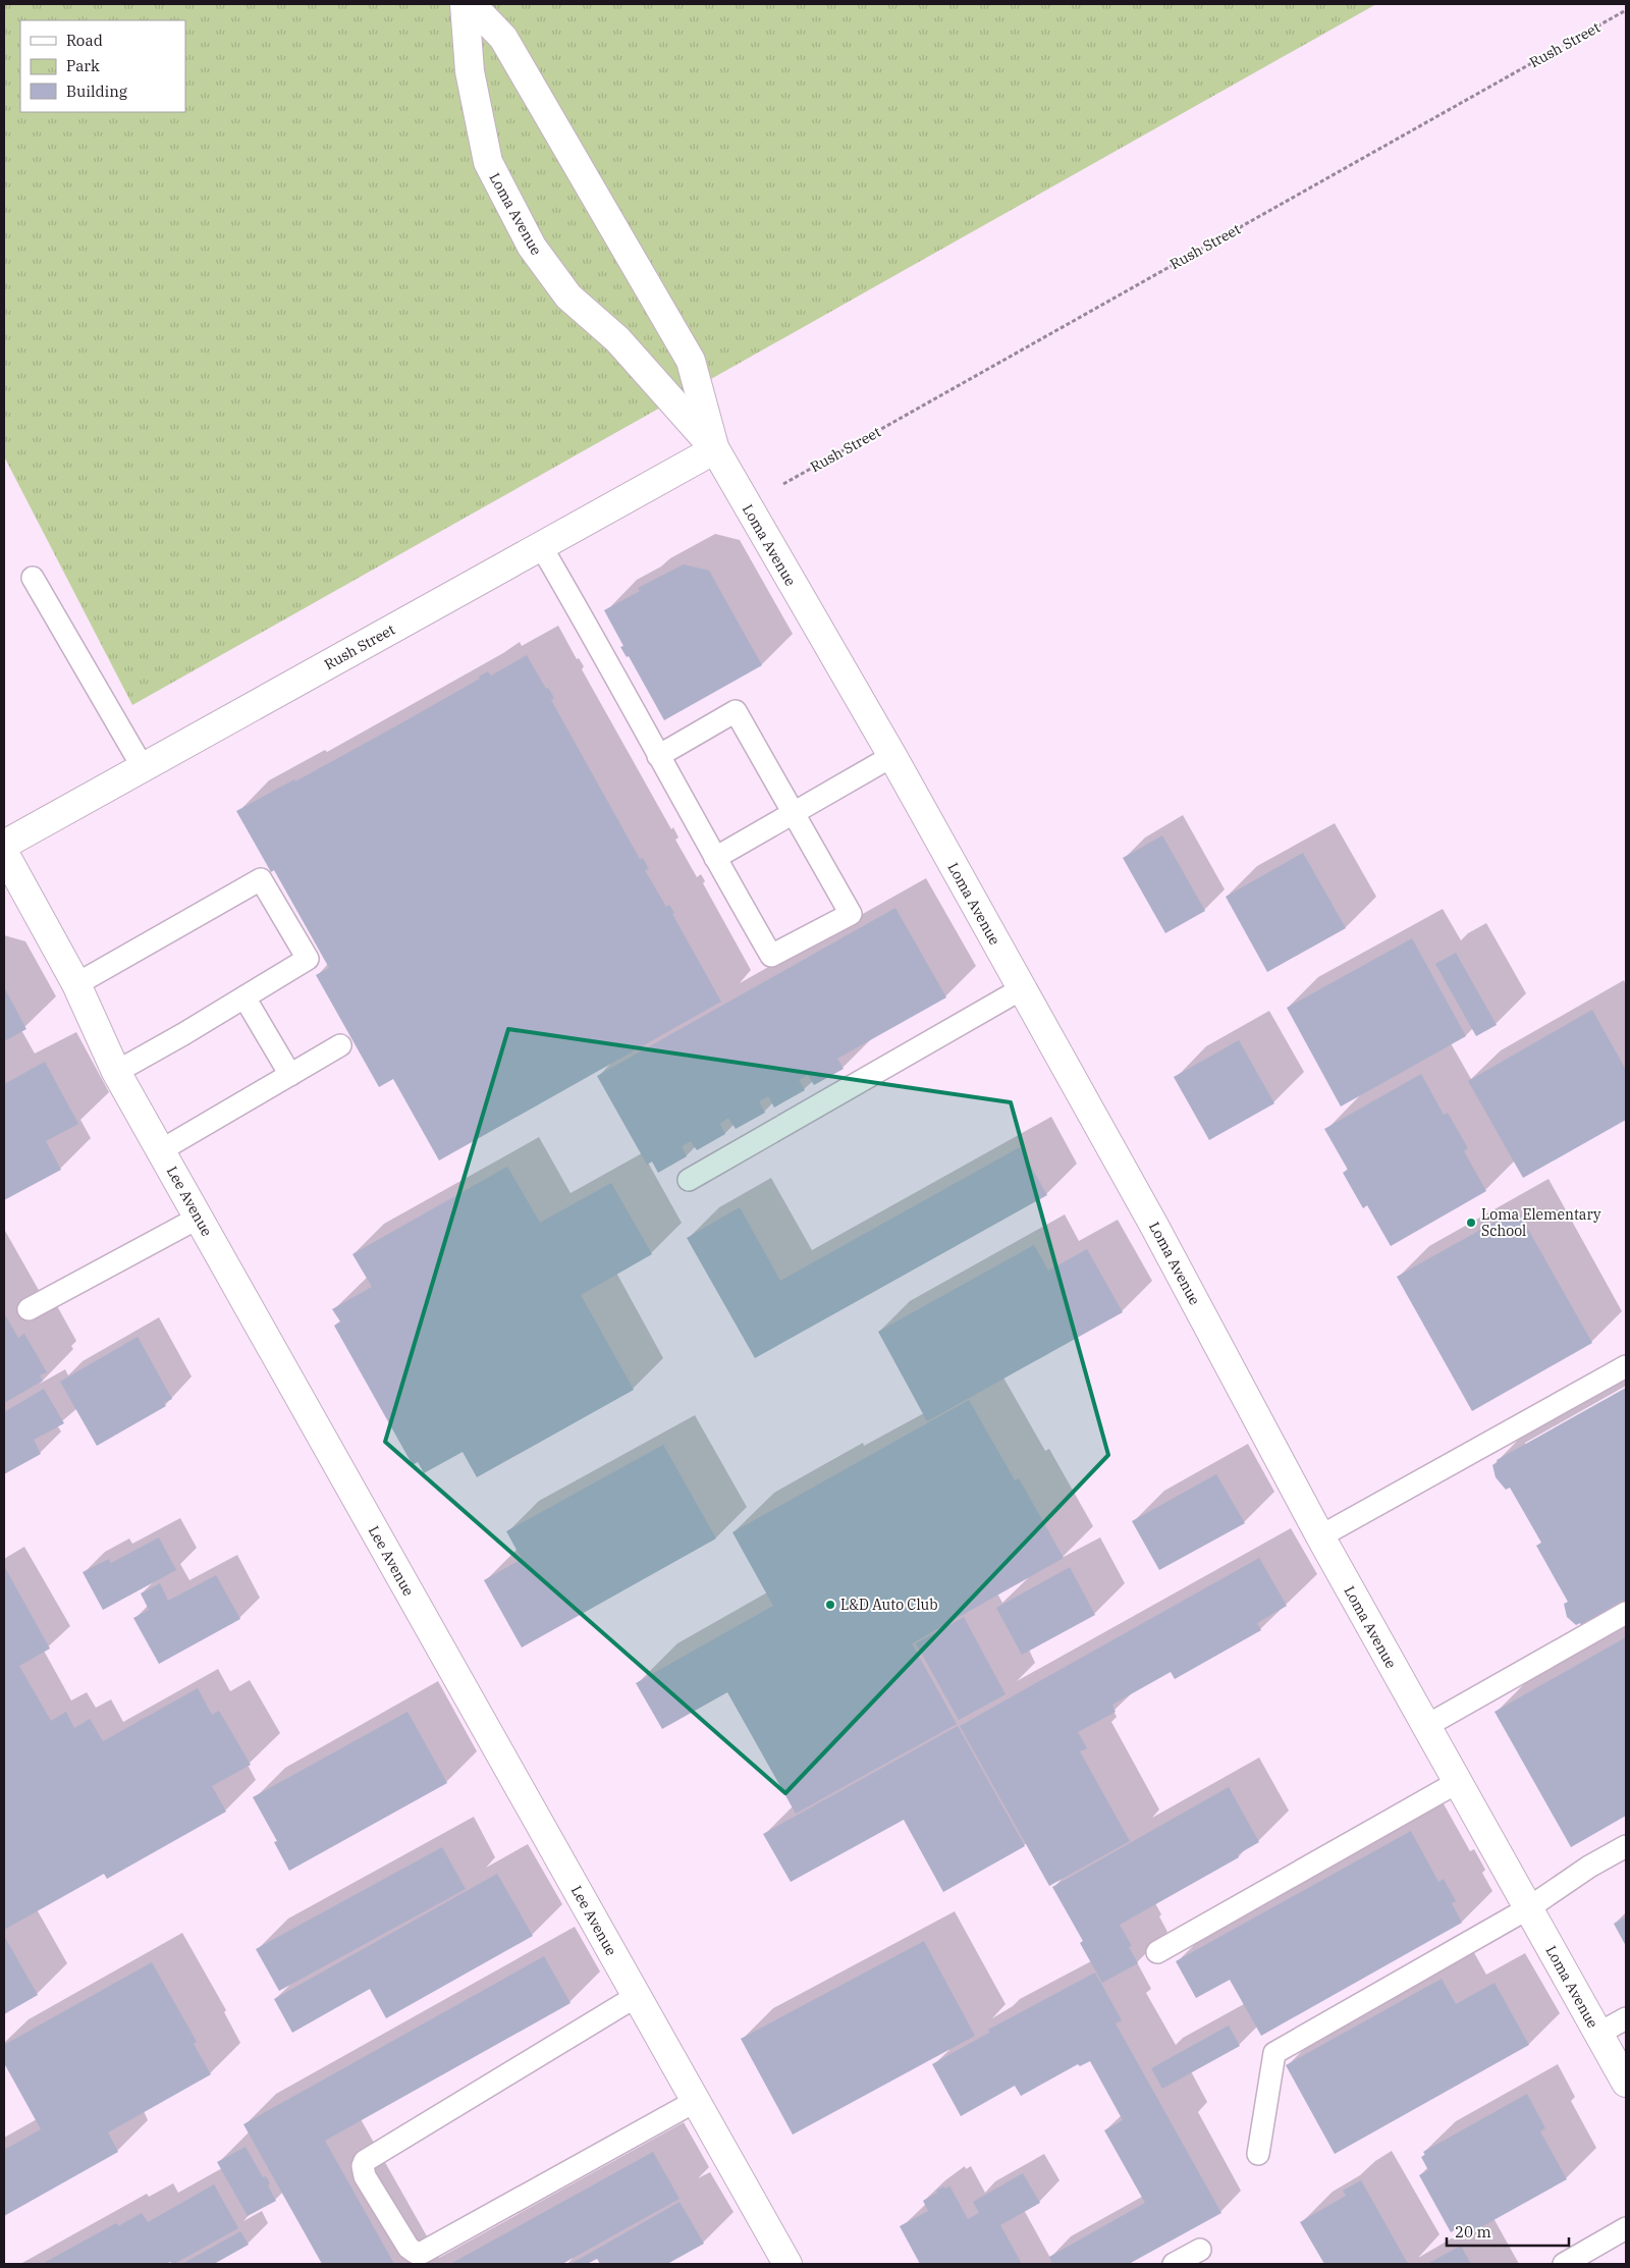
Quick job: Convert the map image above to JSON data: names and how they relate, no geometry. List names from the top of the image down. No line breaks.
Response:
{"streets":{"street":["Rush Street","Loma Avenue","Lee Avenue"]},"crossings":[["Rush Street","Loma Avenue"]],"places":["Loma Elementary School","L&D Auto Club"],"legend":["Road","Park","Building"],"scale_bar":"20 m"}
